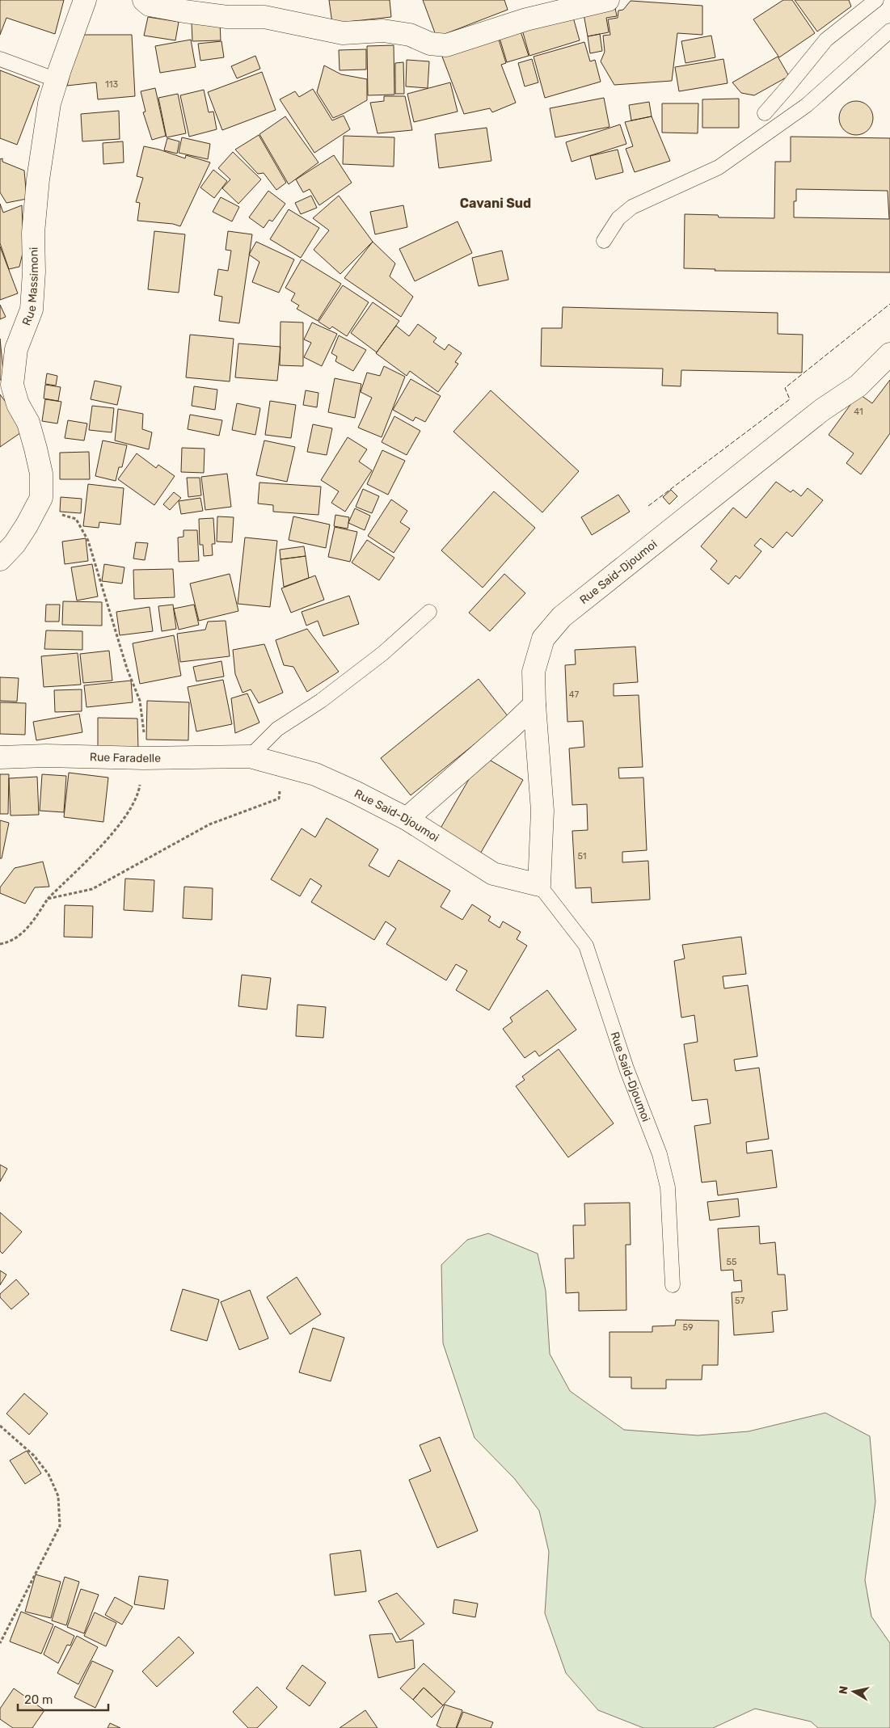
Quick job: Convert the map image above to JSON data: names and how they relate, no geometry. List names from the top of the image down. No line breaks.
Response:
{"streets":{"street":["Rue Massimoni","Rue Said-Djoumoi","Rue Faradelle"]},"crossings":[["Rue Said-Djoumoi","Rue Faradelle"]],"districts":["Cavani Sud"],"house_numbers":["113","41","47","51","55","57","59"],"scale_bar":"20 m","north":"left"}
